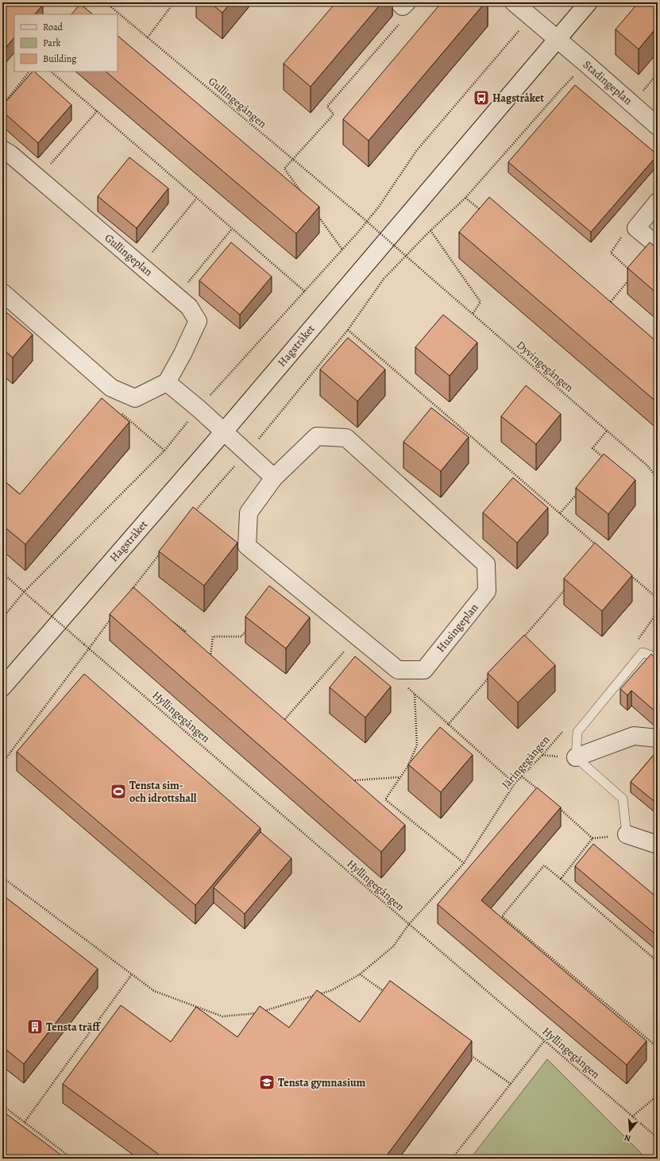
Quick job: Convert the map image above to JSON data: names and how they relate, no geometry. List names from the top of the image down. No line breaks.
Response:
{"streets":{"street":["Stadingeplan","Gullingeplan","Hagstråket","Husingeplan"],"path":["Gullingegången","Dyvingegången","Hyllingegången","Järingegången"]},"crossings":[["Stadingeplan","Hagstråket"],["Gullingegången","Dyvingegången"],["Hyllingegången","Järingegången"]],"places":{"bus stop":["Hagstråket"],"sports":["Tensta sim- och idrottshall"],"building":["Tensta träff"],"school or university":["Tensta gymnasium"]},"legend":["Road","Park","Building"],"north":"bottom"}
